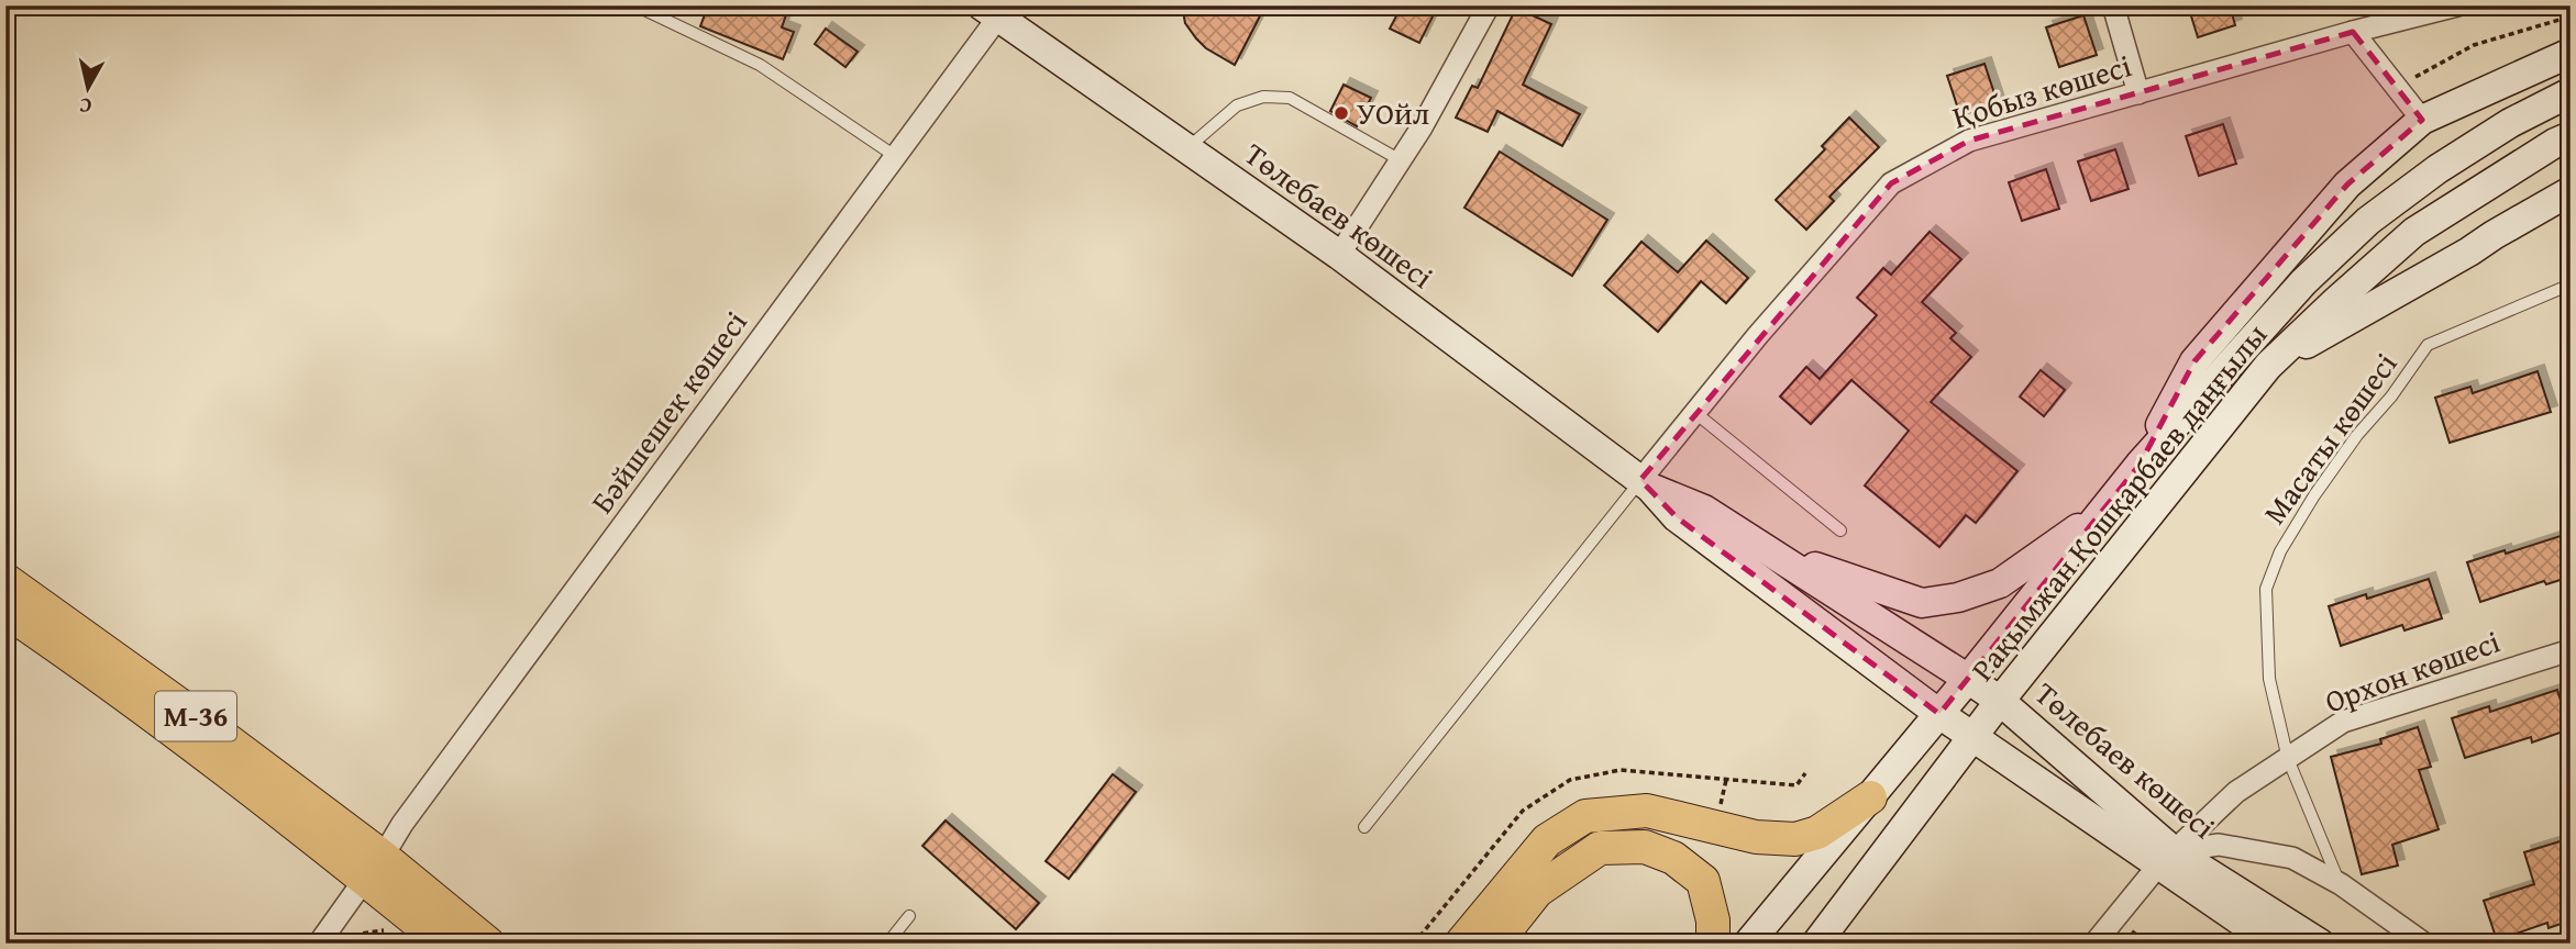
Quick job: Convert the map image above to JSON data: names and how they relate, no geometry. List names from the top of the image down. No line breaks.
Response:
{"streets":{"main road":["Төлебаев көшесі","Рақымжан Қошқарбаев даңғылы","M-36"],"street":["Қобыз көшесі","Бәйшешек көшесі","Орхон көшесі"],"lane":["Масаты көшесі"]},"crossings":[["Қобыз көшесі","Төлебаев көшесі"],["Төлебаев көшесі","Бәйшешек көшесі"],["Төлебаев көшесі","Рақымжан Қошқарбаев даңғылы"],["Төлебаев көшесі","Орхон көшесі"],["Бәйшешек көшесі","M-36"],["Масаты көшесі","Орхон көшесі"]],"places":["УОйл"],"north":"bottom"}
